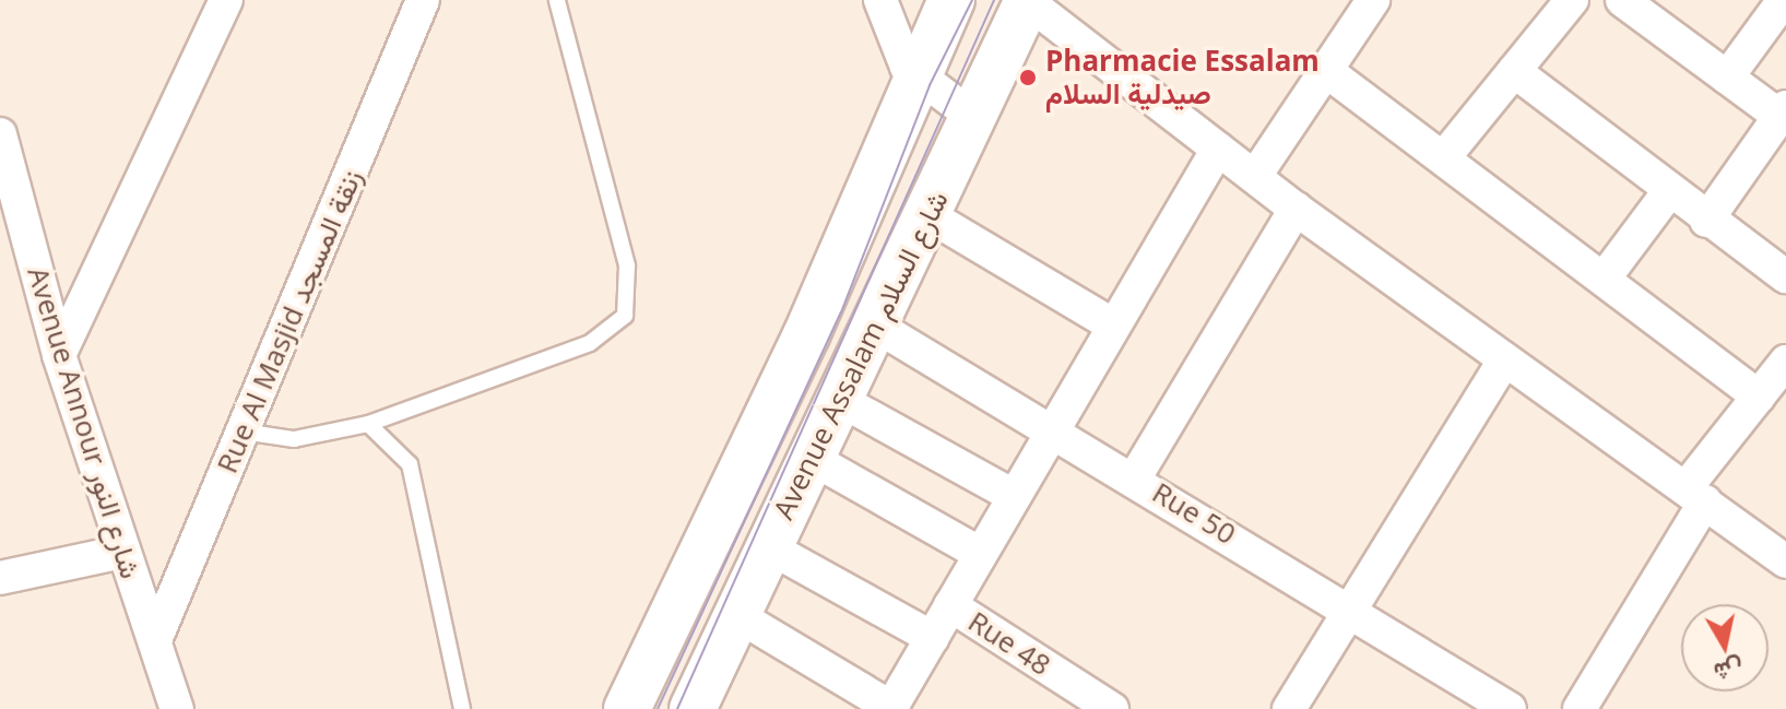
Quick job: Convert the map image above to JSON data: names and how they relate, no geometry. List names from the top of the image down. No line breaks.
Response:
{"streets":{"main road":["Avenue Assalam شارع السلام"],"street":["Rue Al Masjid زنقة المسجد","Avenue Annour شارع النور","Rue 50","Rue 48"]},"crossings":[["Rue Al Masjid زنقة المسجد","Avenue Annour شارع النور"],["Avenue Assalam شارع السلام","Rue 50"]],"places":["Pharmacie Essalam صيدلية السلام"],"north":"bottom"}
